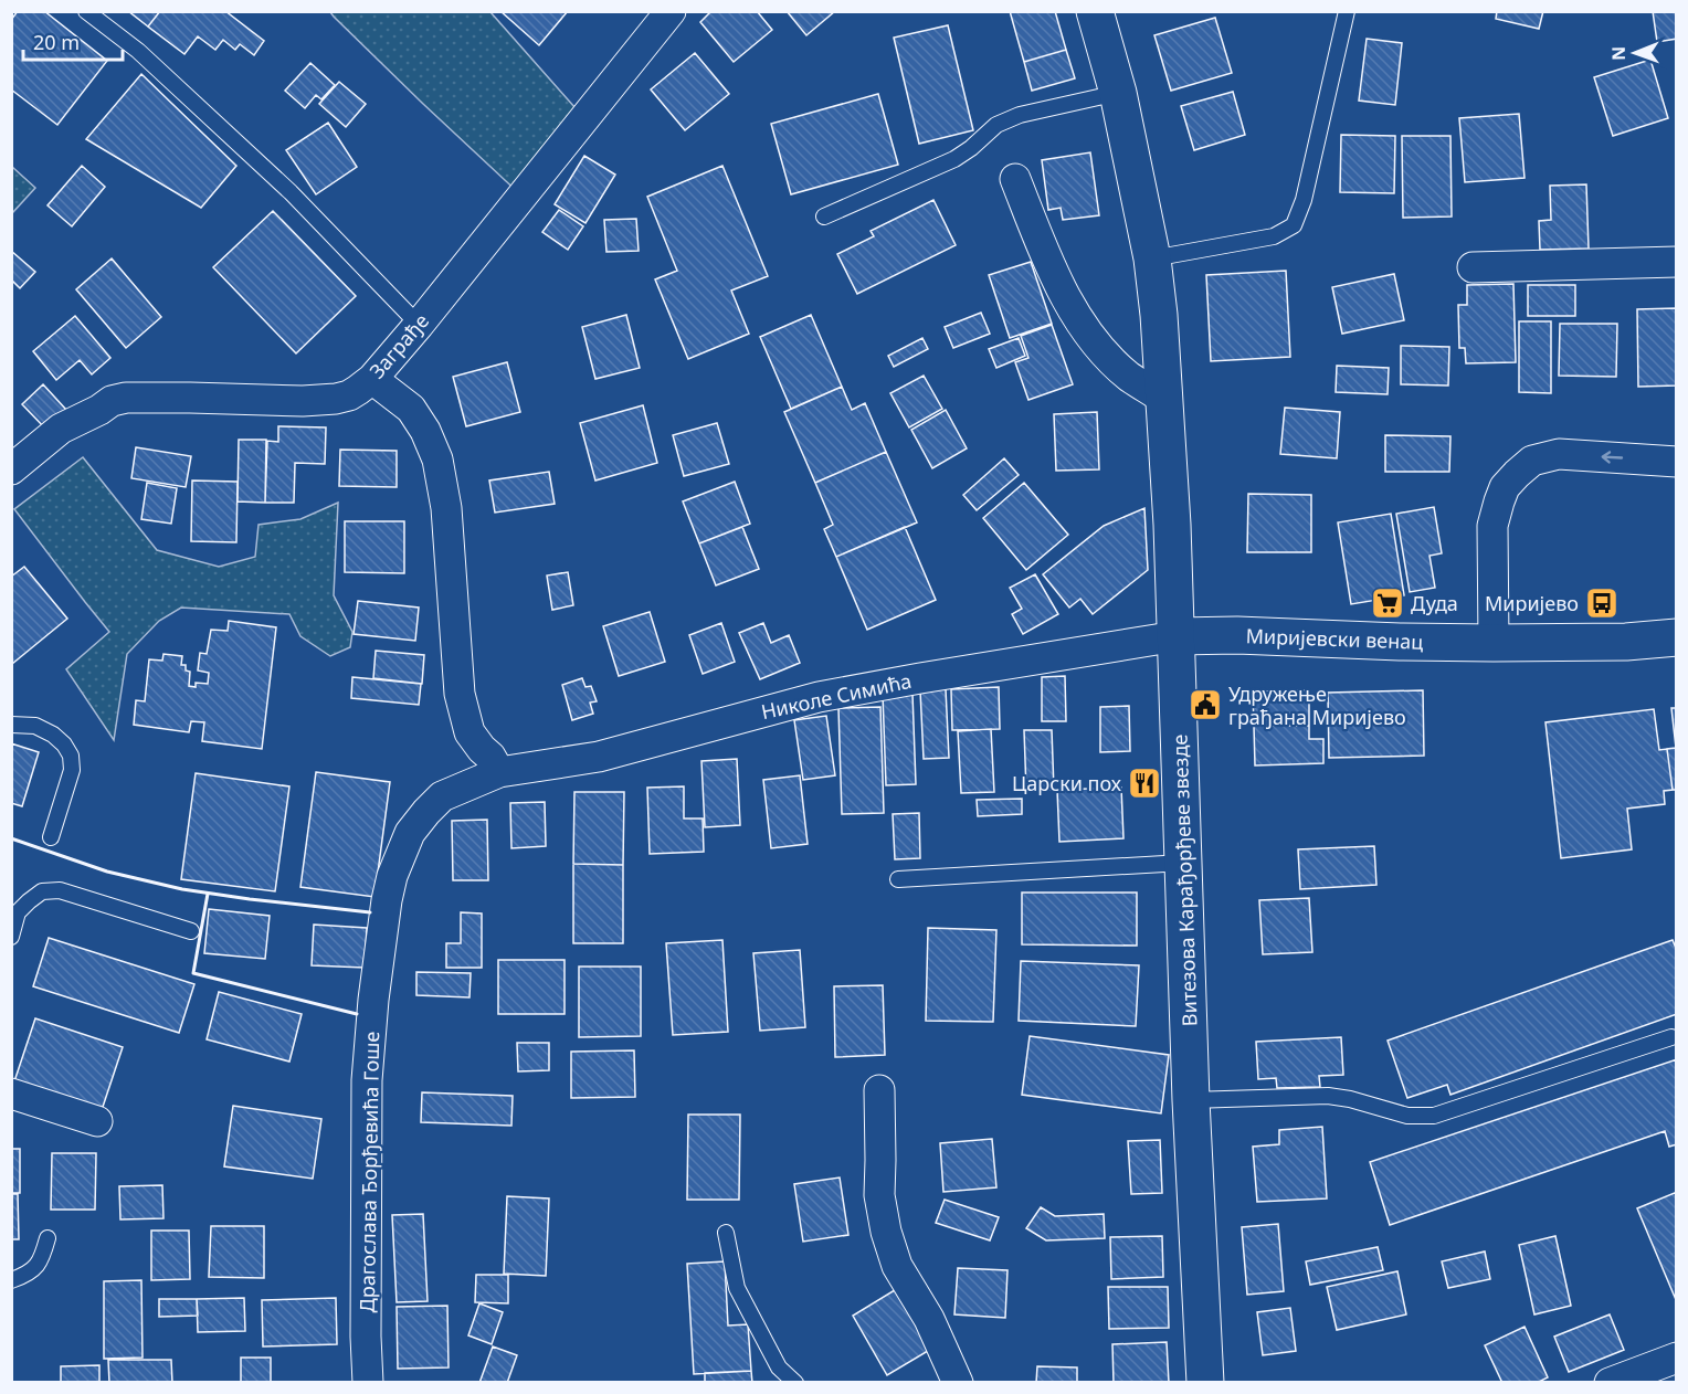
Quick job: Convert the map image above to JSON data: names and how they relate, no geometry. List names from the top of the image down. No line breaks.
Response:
{"streets":{"main road":["Миријевски венац","Витезова Карађорђеве звезде"],"street":["Заграђе","Николе Симића","Драгослава Ђорђевића Гоше"]},"crossings":[["Миријевски венац","Николе Симића"],["Миријевски венац","Витезова Карађорђеве звезде"],["Николе Симића","Витезова Карађорђеве звезде"],["Николе Симића","Драгослава Ђорђевића Гоше"]],"places":{"supermarket":["Дуда"],"bus stop":["Миријево"],"public building":["Удружење грађана Миријево"],"restaurant":["Царски пох"]},"scale_bar":"20 m","north":"left"}
